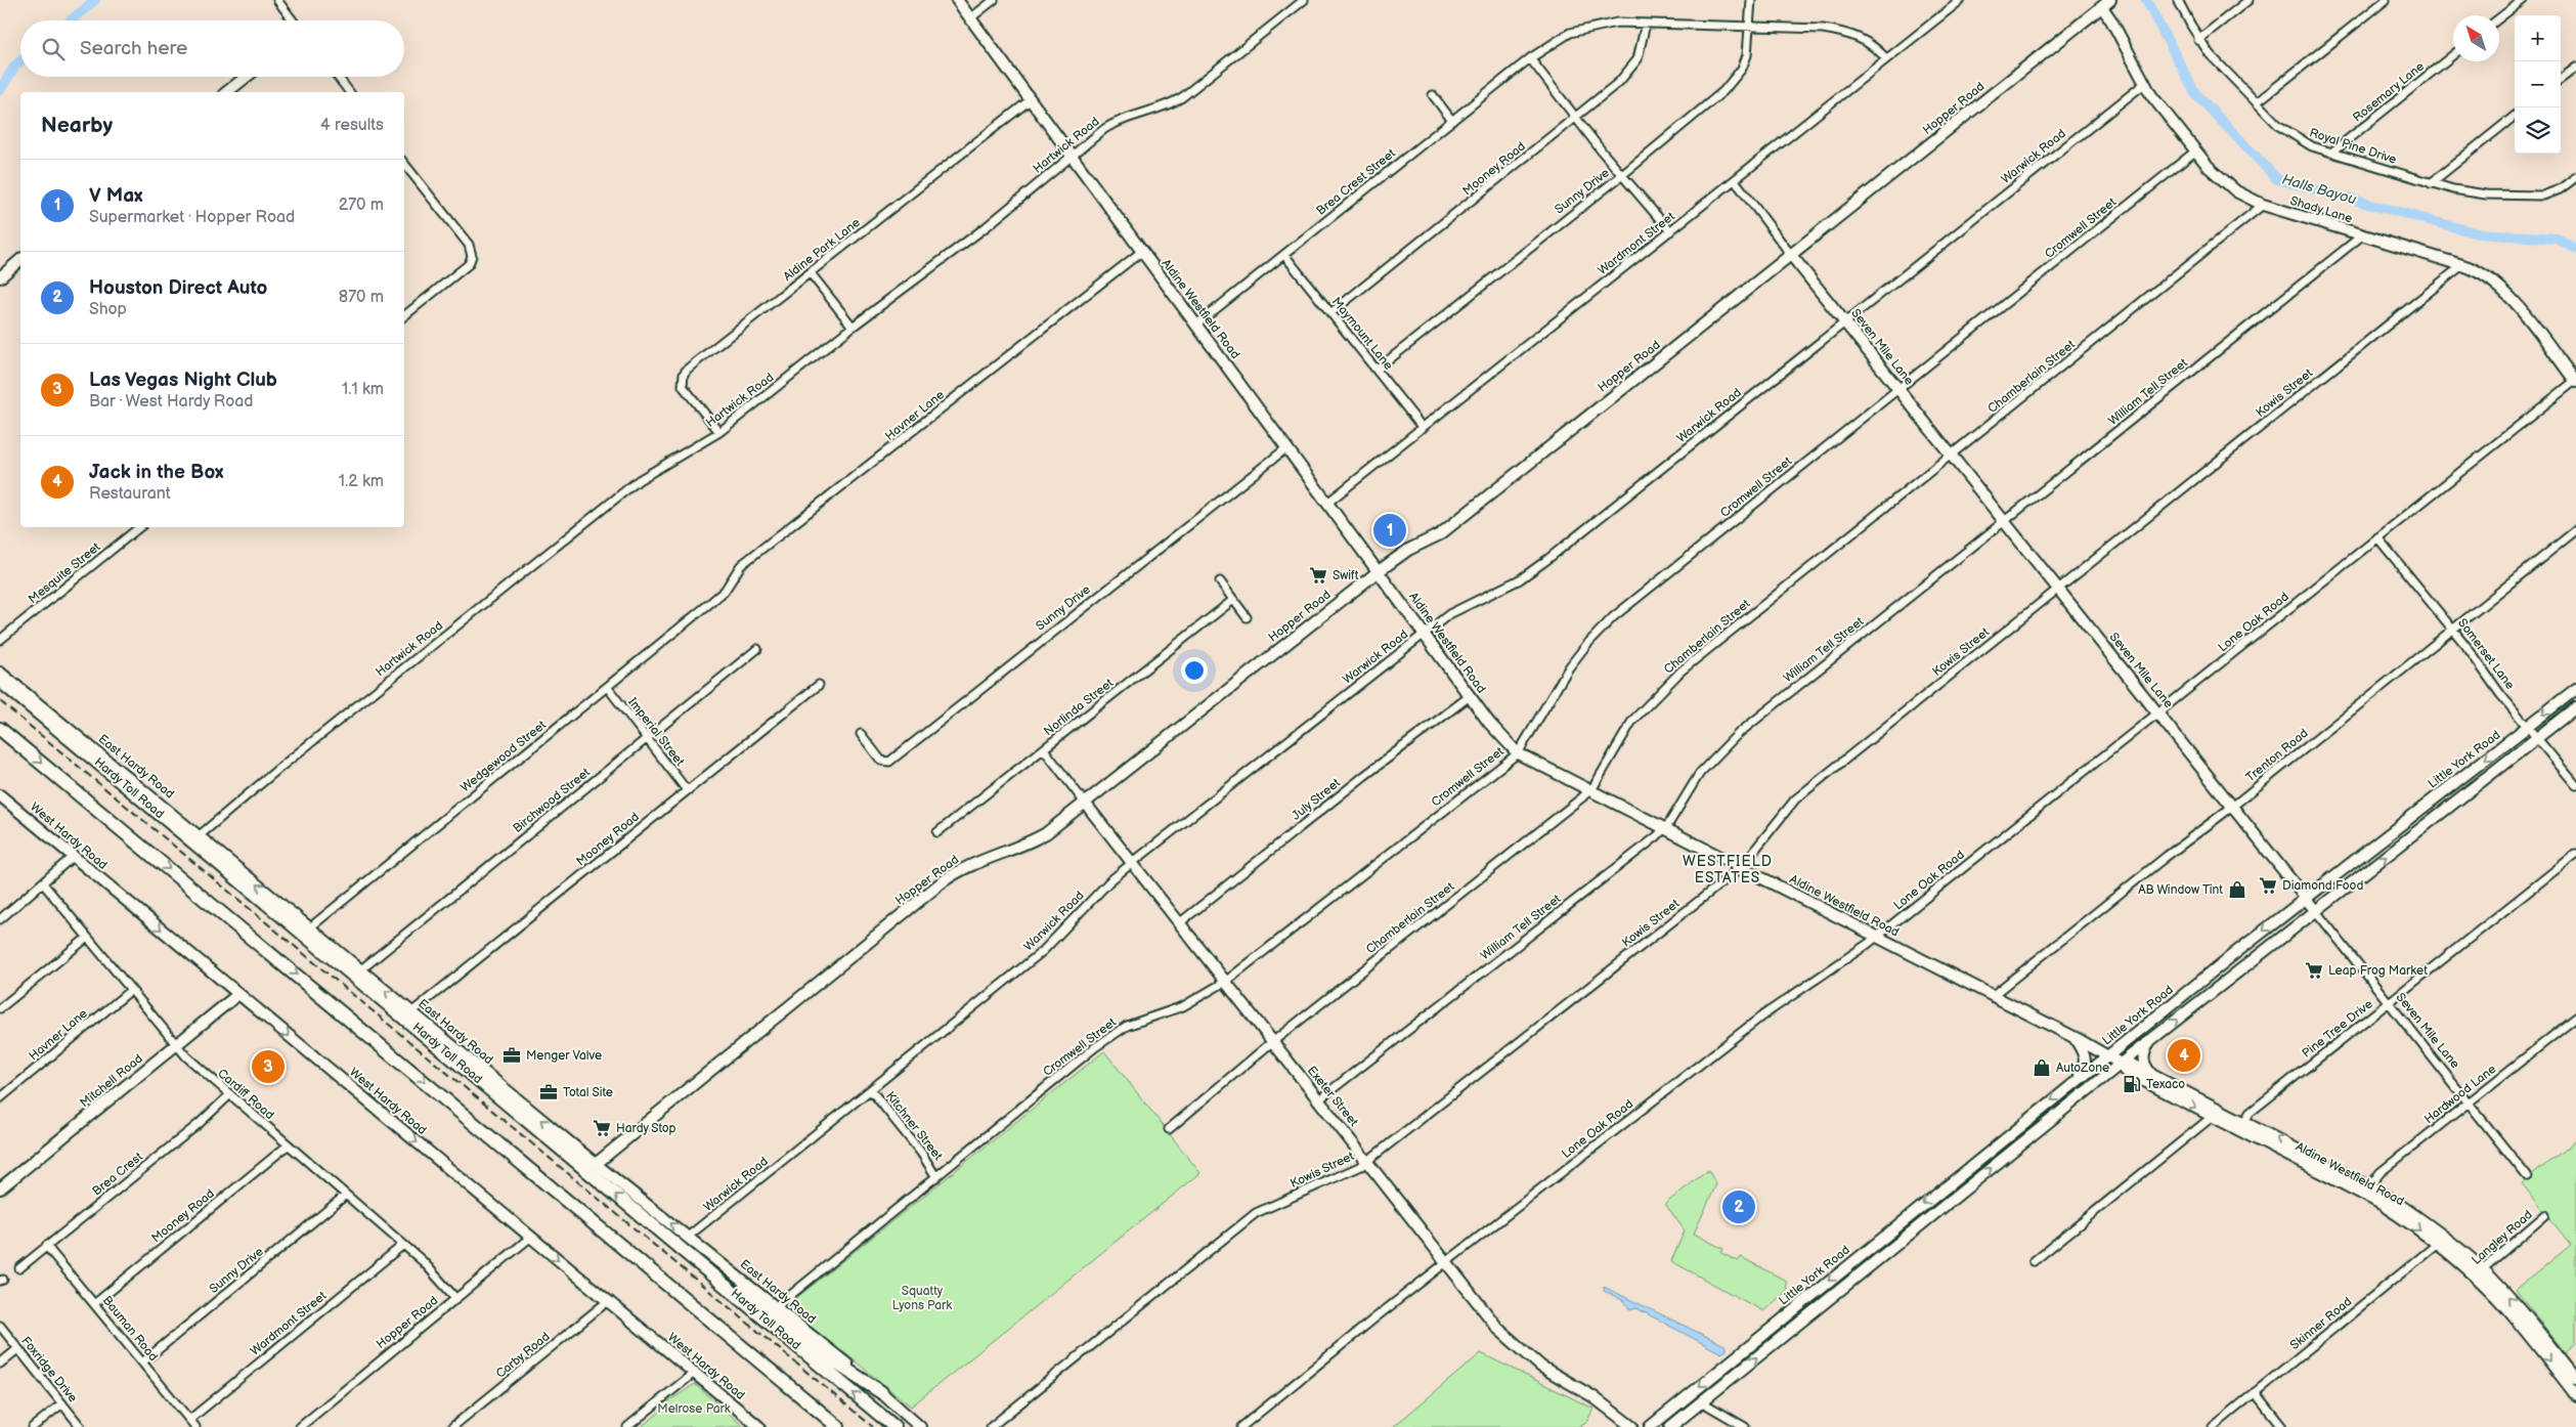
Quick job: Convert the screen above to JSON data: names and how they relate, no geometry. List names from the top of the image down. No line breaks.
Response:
{"streets":{"highway":["Hardy Toll Road"],"main road":["Hopper Road","Shady Lane","Aldine Westfield Road","Seven Mile Lane","Little York Road","East Hardy Road","West Hardy Road","Mitchell Road","Exeter Street"],"street":["Rosemary Lane","Hartwick Road","Royal Pine Drive","Warwick Road","Mooney Road","Brea Crest Street","Sunny Drive","Cromwell Street","Wardmont Street","Aldine Park Lane","Maymount Lane","Chamberlain Street","William Tell Street","Kowis Street","Havner Lane","Mesquite Street","Lone Oak Road","Somerset Lane","Norlinda Street","Imperial Street","Trenton Road","Wedgewood Street","July Street","Birchwood Street","Pine Tree Drive","Cardiff Road","Hardwood Lane","Kitchner Street","Brea Crest","Langley Road","Skinner Road","Bauman Road","Carby Road","Foxridge Drive"]},"crossings":[["Rosemary Lane","Royal Pine Drive"],["Hopper Road","Shady Lane"],["Hopper Road","Aldine Westfield Road"],["Hopper Road","Seven Mile Lane"],["Hopper Road","East Hardy Road"],["Hopper Road","West Hardy Road"],["Hopper Road","Cardiff Road"],["Hopper Road","Exeter Street"],["Hartwick Road","Aldine Park Lane"],["Hartwick Road","Aldine Westfield Road"],["Hartwick Road","East Hardy Road"],["Warwick Road","Shady Lane"],["Warwick Road","Aldine Westfield Road"],["Warwick Road","Seven Mile Lane"],["Warwick Road","East Hardy Road"],["Warwick Road","Exeter Street"],["Warwick Road","Kitchner Street"],["Mooney Road","Maymount Lane"],["Mooney Road","Imperial Street"],["Mooney Road","East Hardy Road"],["Mooney Road","Cardiff Road"],["Mooney Road","Bauman Road"],["Brea Crest Street","Aldine Westfield Road"],["Brea Crest Street","Maymount Lane"],["Sunny Drive","Aldine Westfield Road"],["Sunny Drive","Maymount Lane"],["Sunny Drive","Cardiff Road"],["Sunny Drive","Bauman Road"],["Shady Lane","Cromwell Street"],["Shady Lane","Chamberlain Street"],["Shady Lane","William Tell Street"],["Shady Lane","Kowis Street"],["Shady Lane","Lone Oak Road"],["Cromwell Street","Aldine Westfield Road"],["Cromwell Street","Seven Mile Lane"],["Cromwell Street","East Hardy Road"],["Cromwell Street","Exeter Street"],["Cromwell Street","Kitchner Street"],["Wardmont Street","Aldine Westfield Road"],["Wardmont Street","Maymount Lane"],["Wardmont Street","Seven Mile Lane"],["Wardmont Street","Cardiff Road"],["Wardmont Street","Bauman Road"],["Aldine Park Lane","Aldine Westfield Road"],["Aldine Westfield Road","Chamberlain Street"],["Aldine Westfield Road","William Tell Street"],["Aldine Westfield Road","Kowis Street"],["Aldine Westfield Road","Havner Lane"],["Aldine Westfield Road","Lone Oak Road"],["Aldine Westfield Road","Trenton Road"],["Aldine Westfield Road","Little York Road"],["Aldine Westfield Road","July Street"],["Aldine Westfield Road","Pine Tree Drive"],["Aldine Westfield Road","Hardwood Lane"],["Aldine Westfield Road","Langley Road"],["Aldine Westfield Road","Skinner Road"],["Seven Mile Lane","Chamberlain Street"],["Seven Mile Lane","William Tell Street"],["Seven Mile Lane","Kowis Street"],["Seven Mile Lane","Lone Oak Road"],["Seven Mile Lane","Trenton Road"],["Seven Mile Lane","Little York Road"],["Seven Mile Lane","Pine Tree Drive"],["Seven Mile Lane","Hardwood Lane"],["Chamberlain Street","Exeter Street"],["William Tell Street","Exeter Street"],["Kowis Street","Exeter Street"],["Havner Lane","Wedgewood Street"],["Havner Lane","Cardiff Road"],["Lone Oak Road","Somerset Lane"],["Lone Oak Road","Exeter Street"],["Somerset Lane","Trenton Road"],["Somerset Lane","Little York Road"],["Norlinda Street","Exeter Street"],["Imperial Street","Wedgewood Street"],["Imperial Street","Birchwood Street"],["Wedgewood Street","East Hardy Road"],["East Hardy Road","Birchwood Street"],["July Street","Exeter Street"],["West Hardy Road","Mitchell Road"],["West Hardy Road","Carby Road"],["Mitchell Road","Cardiff Road"],["Cardiff Road","Brea Crest"],["Brea Crest","Bauman Road"]],"one_way":["East Hardy Road","West Hardy Road"],"districts":["WESTFIELD ESTATES"],"water":["Halls Bayou"],"parks":["Squatty Lyons Park","Melrose Park"],"places":{"supermarket":["Swift","Diamond Food","Leap Frog Market","Hardy Stop"],"shop":["AB Window Tint","AutoZone"],"office":["Menger Valve","Total Site"],"fuel station":["Texaco"]},"north":"top left","page":{"map_buttons":["+","−"],"search":"Search here","heading":["Nearby","4 results"],"list":[{"mark":"1","name":"V Max","note":"Supermarket · Hopper Road","value":"270 m"},{"mark":"2","name":"Houston Direct Auto","note":"Shop","value":"870 m"},{"mark":"3","name":"Las Vegas Night Club","note":"Bar · West Hardy Road","value":"1.1 km"},{"mark":"4","name":"Jack in the Box","note":"Restaurant","value":"1.2 km"}],"pins":["1","4","3","2"]}}
